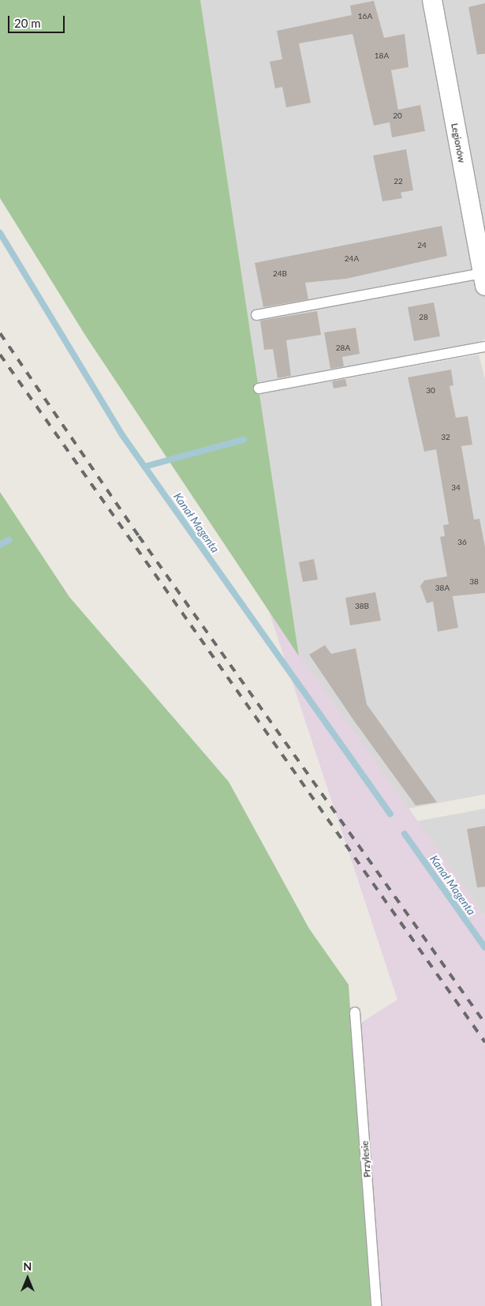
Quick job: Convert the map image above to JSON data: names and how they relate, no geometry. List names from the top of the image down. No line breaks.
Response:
{"streets":{"street":["Legionów"],"lane":["Przylesie"]},"water":["Kanał Magenta"],"house_numbers":["16A","18A","20","22","24","24A","24B","28","28A","30","32","34","36","38","38A","38B"],"scale_bar":"20 m","north":"top"}
